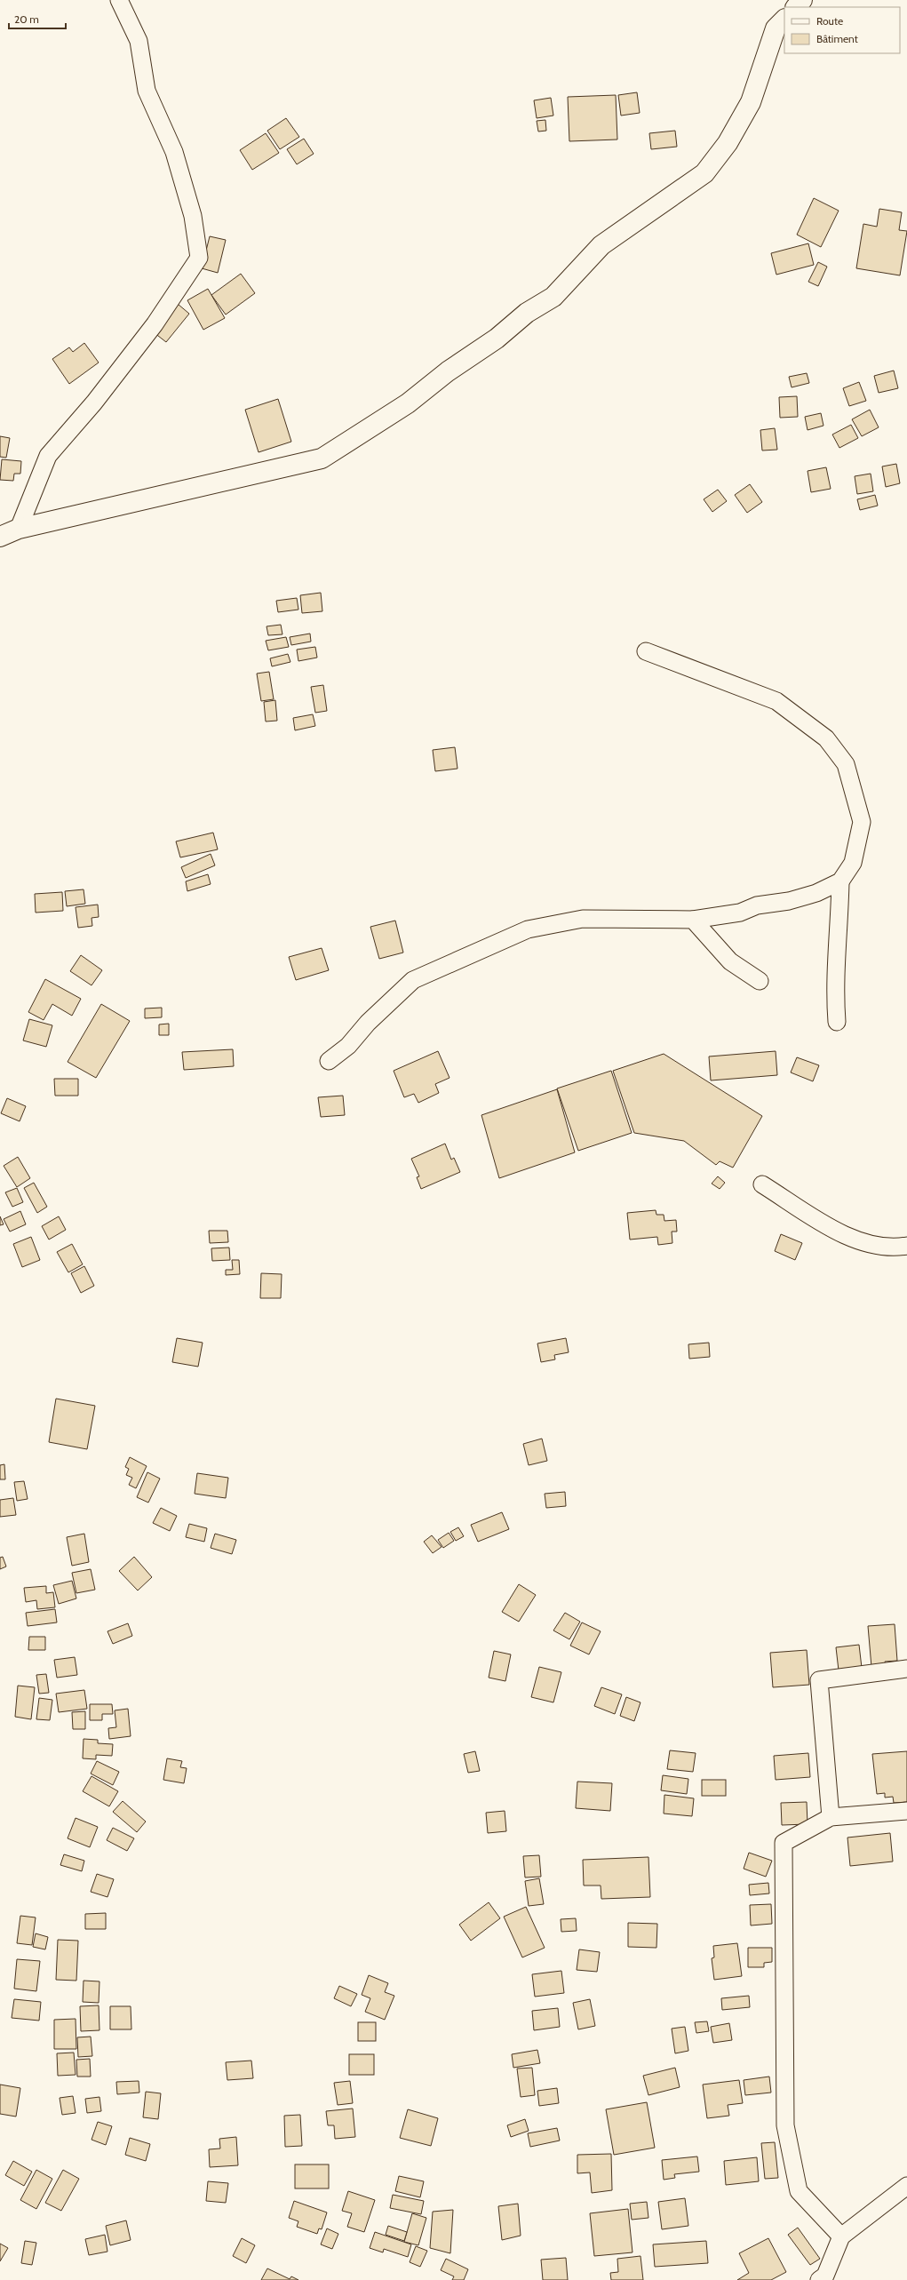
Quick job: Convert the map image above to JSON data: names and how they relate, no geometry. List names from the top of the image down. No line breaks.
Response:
{"legend":["Route","Bâtiment"],"scale_bar":"20 m"}
